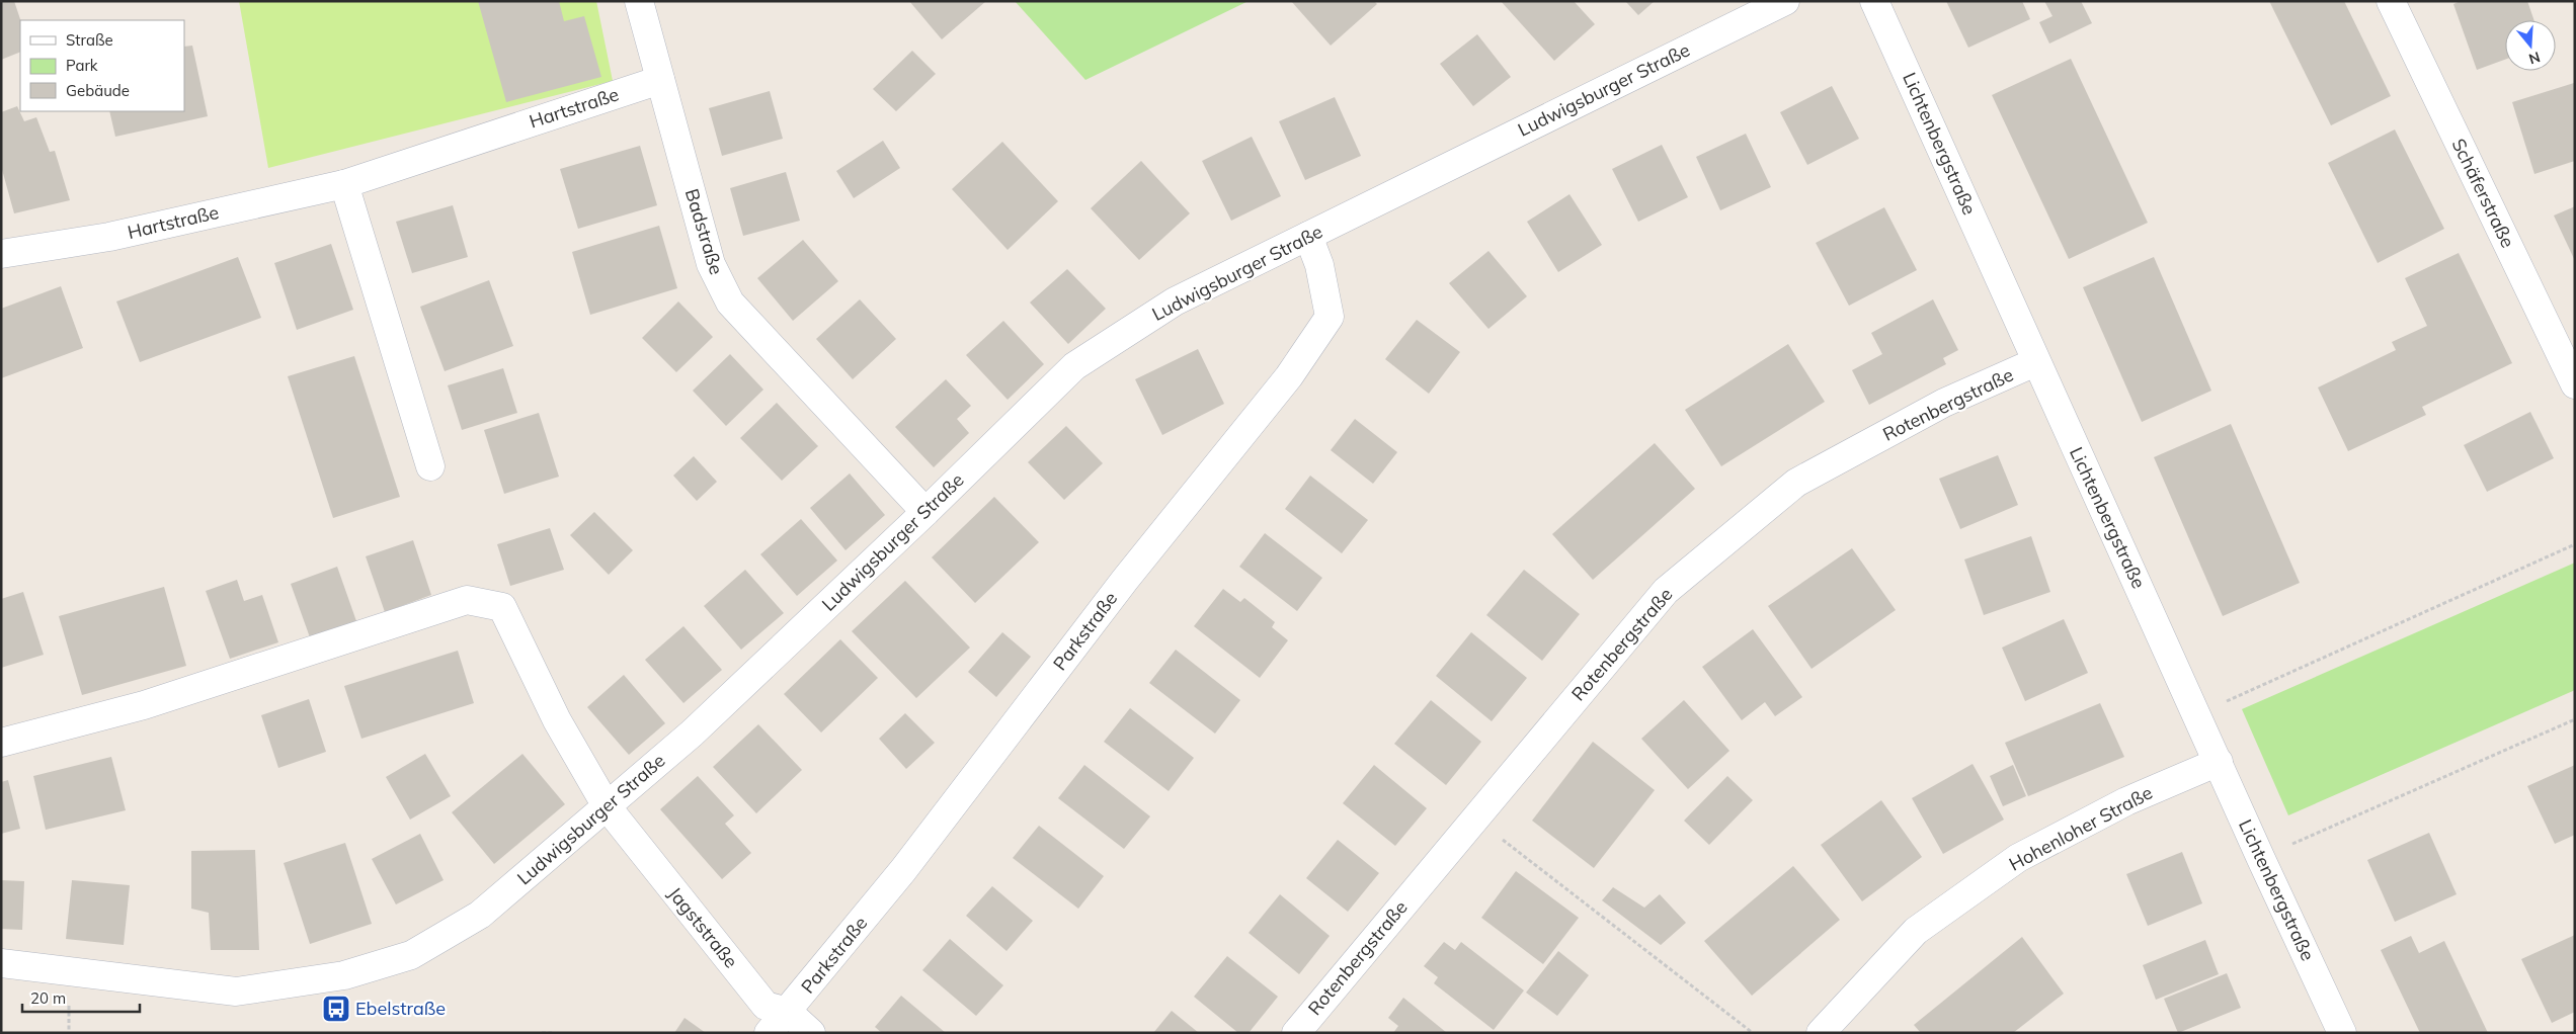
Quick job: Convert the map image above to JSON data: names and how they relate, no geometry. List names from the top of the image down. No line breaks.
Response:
{"streets":{"street":["Ludwigsburger Straße","Hartstraße","Lichtenbergstraße","Schäferstraße","Badstraße","Rotenbergstraße","Parkstraße","Hohenloher Straße","Jagststraße"]},"crossings":[["Ludwigsburger Straße","Badstraße"],["Ludwigsburger Straße","Parkstraße"],["Ludwigsburger Straße","Jagststraße"],["Hartstraße","Badstraße"],["Lichtenbergstraße","Rotenbergstraße"],["Lichtenbergstraße","Hohenloher Straße"],["Parkstraße","Jagststraße"]],"places":{"bus stop":["Ebelstraße"]},"legend":["Straße","Park","Gebäude"],"scale_bar":"20 m","north":"bottom"}
